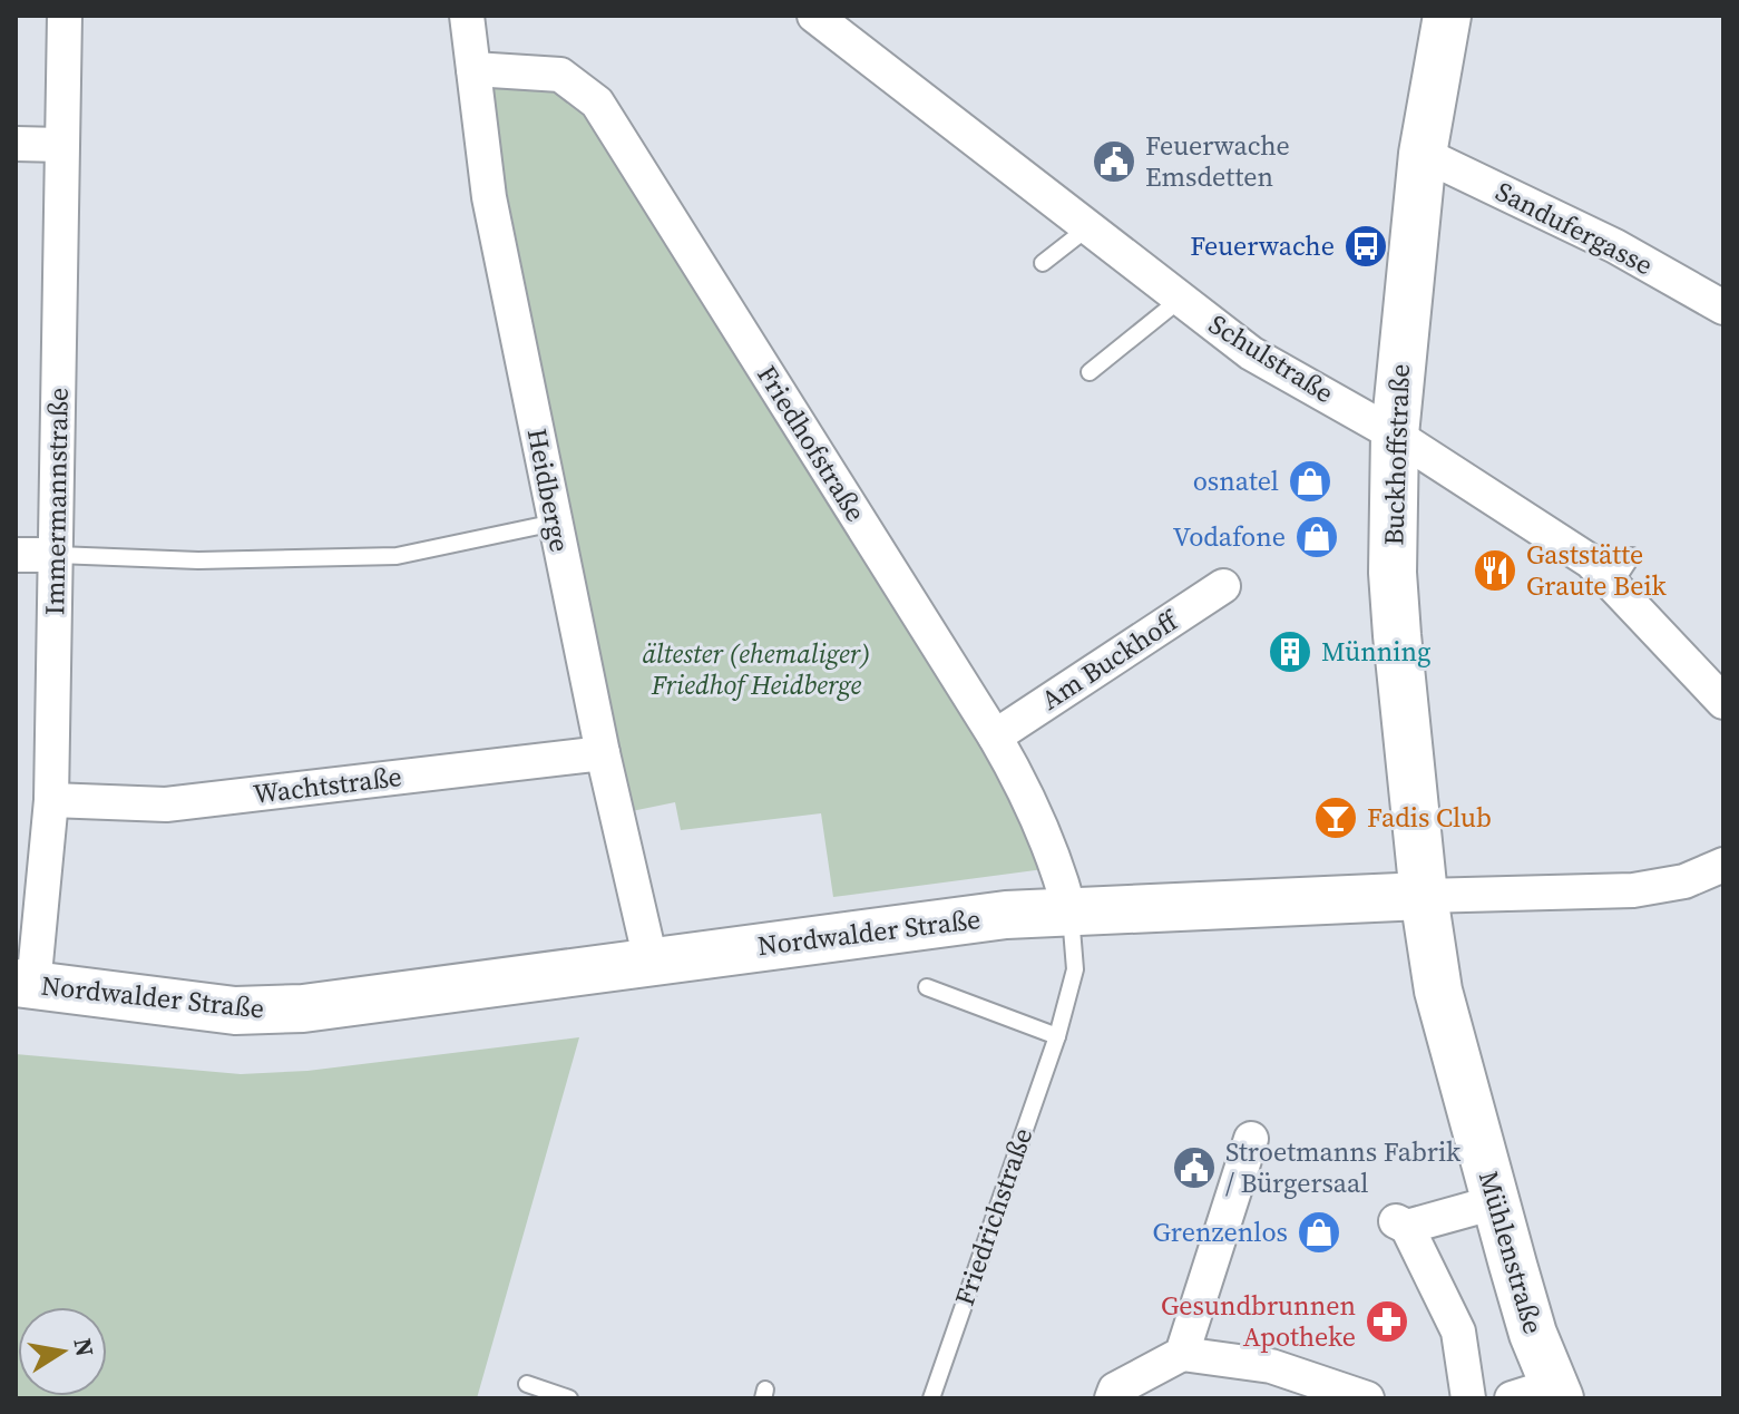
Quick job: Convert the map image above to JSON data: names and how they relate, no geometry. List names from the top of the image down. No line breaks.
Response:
{"streets":{"street":["Sandufergasse","Schulstraße","Friedhofstraße","Buckhoffstraße","Heidberge","Immermannstraße","Am Buckhoff","Wachtstraße","Nordwalder Straße","Mühlenstraße"],"lane":["Friedrichstraße"]},"crossings":[["Sandufergasse","Buckhoffstraße"],["Schulstraße","Buckhoffstraße"],["Friedhofstraße","Heidberge"],["Friedhofstraße","Am Buckhoff"],["Friedhofstraße","Nordwalder Straße"],["Friedhofstraße","Friedrichstraße"],["Buckhoffstraße","Nordwalder Straße"],["Buckhoffstraße","Mühlenstraße"],["Heidberge","Wachtstraße"],["Heidberge","Nordwalder Straße"],["Immermannstraße","Wachtstraße"],["Immermannstraße","Nordwalder Straße"],["Nordwalder Straße","Friedrichstraße"],["Nordwalder Straße","Mühlenstraße"]],"parks":["ältester (ehemaliger) Friedhof Heidberge"],"places":{"public building":["Feuerwache Emsdetten","Stroetmanns Fabrik / Bürgersaal"],"bus stop":["Feuerwache"],"shop":["osnatel","Vodafone","Grenzenlos"],"restaurant":["Gaststätte Graute Beik"],"building":["Münning"],"bar":["Fadis Club"],"pharmacy":["Gesundbrunnen Apotheke"]},"north":"right"}
